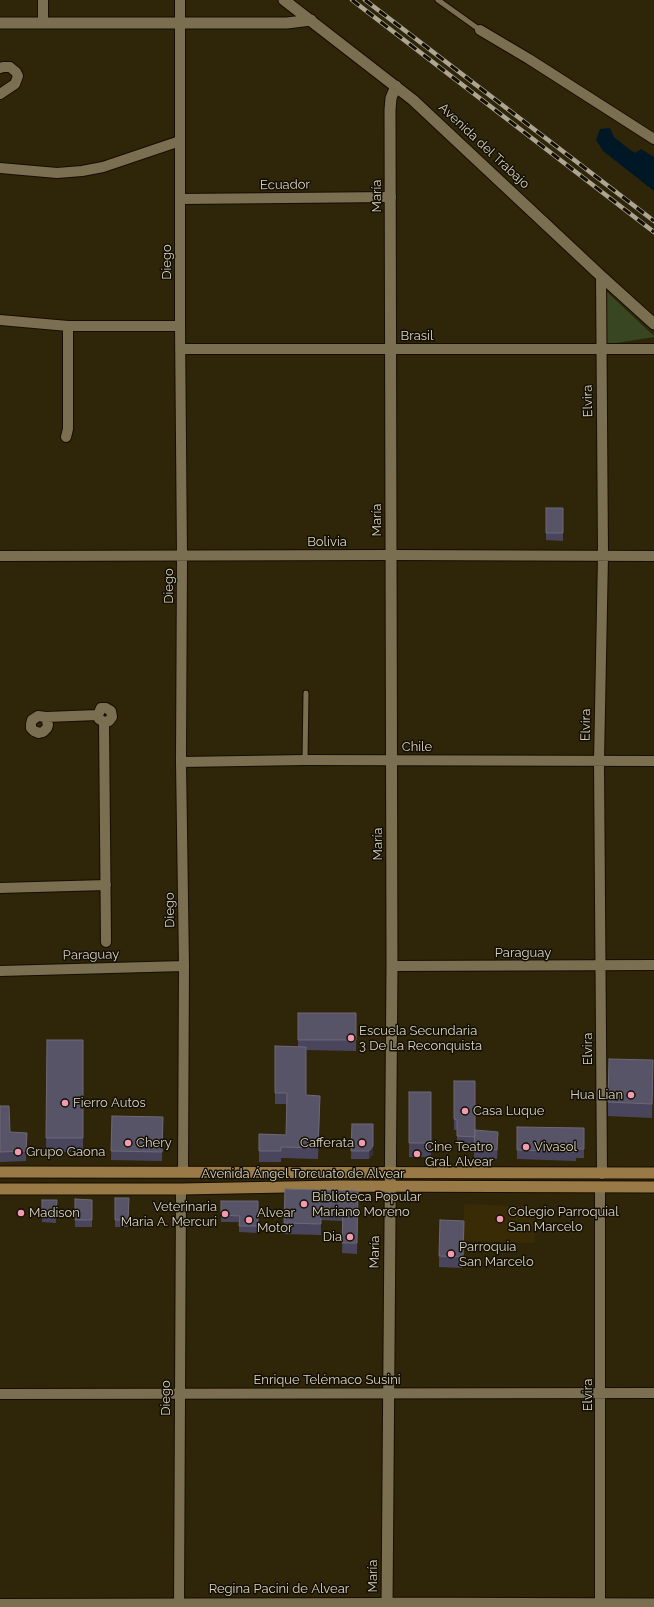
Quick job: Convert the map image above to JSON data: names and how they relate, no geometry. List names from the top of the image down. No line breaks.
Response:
{"streets":{"main road":["Avenida Ángel Torcuato de Alvear"],"street":["Avenida del Trabajo","Ecuador","María","Diego","Brasil","Elvira","Bolivia","Chile","Paraguay","Enrique Telémaco Susini","Regina Pacini de Alvear"]},"crossings":[["Avenida del Trabajo","María"],["Avenida del Trabajo","Elvira"],["Ecuador","María"],["Ecuador","Diego"],["María","Brasil"],["María","Bolivia"],["María","Chile"],["María","Paraguay"],["María","Avenida Ángel Torcuato de Alvear"],["María","Enrique Telémaco Susini"],["María","Regina Pacini de Alvear"],["Diego","Brasil"],["Diego","Bolivia"],["Diego","Chile"],["Diego","Paraguay"],["Diego","Avenida Ángel Torcuato de Alvear"],["Diego","Enrique Telémaco Susini"],["Diego","Regina Pacini de Alvear"],["Brasil","Elvira"],["Elvira","Bolivia"],["Elvira","Chile"],["Elvira","Paraguay"],["Elvira","Avenida Ángel Torcuato de Alvear"],["Elvira","Enrique Telémaco Susini"],["Elvira","Regina Pacini de Alvear"]],"places":["Escuela Secundaria 3 De La Reconquista","Hua Lian","Fierro Autos","Casa Luque","Chery","Cafferata","Vivasol","Grupo Gaona","Cine Teatro Gral. Alvear","Biblioteca Popular Mariano Moreno","Madison","Veterinaria Maria A. Mercuri","Colegio Parroquial San Marcelo","Alvear Motor","Dia","Parroquia San Marcelo"]}
